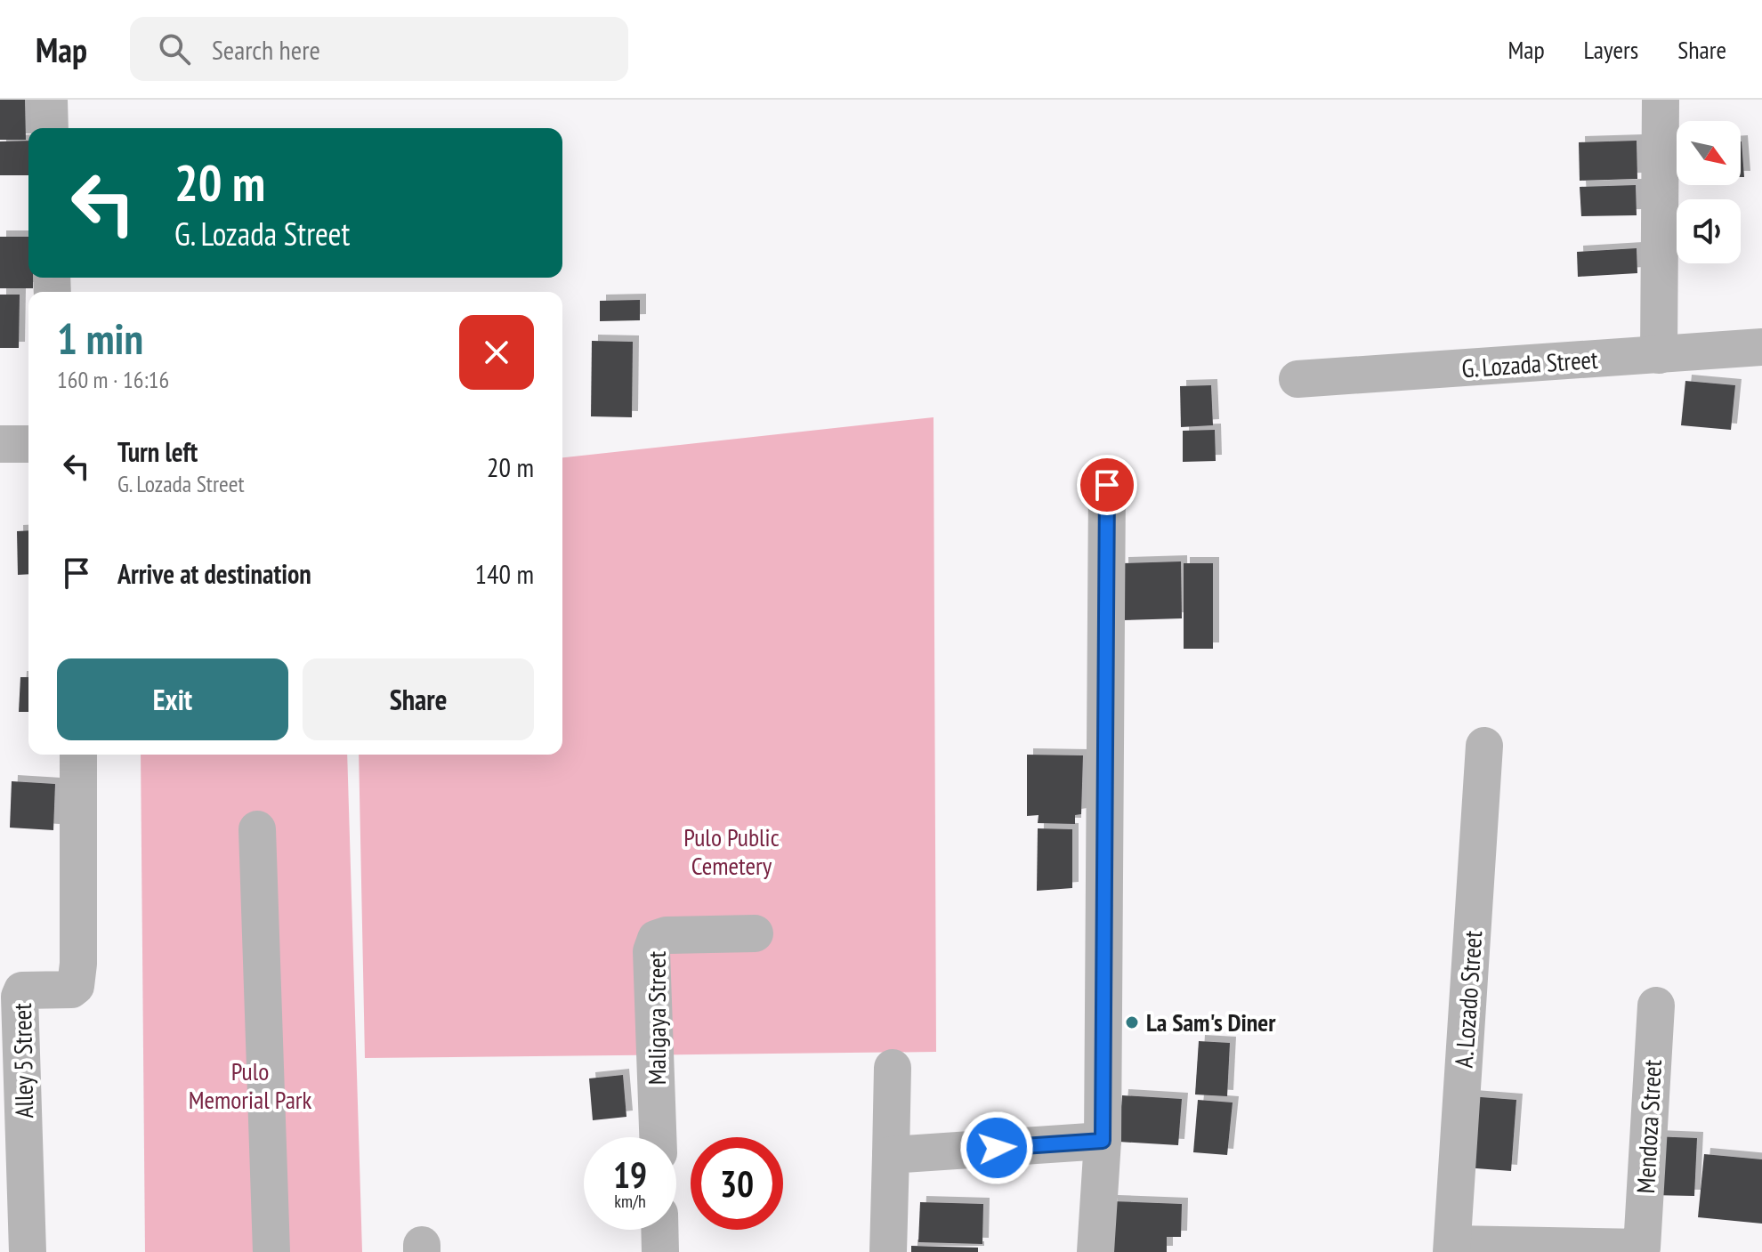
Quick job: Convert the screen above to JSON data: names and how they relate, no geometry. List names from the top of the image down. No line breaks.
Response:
{"streets":{"street":["G. Lozada Street","A. Lozado Street","Maligaya Street","Alley 5 Street","Mendoza Street"]},"crossings":[["A. Lozado Street","Mendoza Street"]],"parks":["Pulo Public Cemetery","Pulo Memorial Park"],"places":["La Sam's Diner"],"north":"bottom right","page":{"header":"Map","search":"Search here","nav":["Map","Layers","Share"],"turn":["20 m","G. Lozada Street"],"heading":["1 min","160 m · 16:16"],"list":[{"name":"Turn left","note":"G. Lozada Street","value":"20 m"},{"name":"Arrive at destination","value":"140 m"}],"buttons":["Exit","Share"],"speed":"19 km/h","limit":"30"}}
